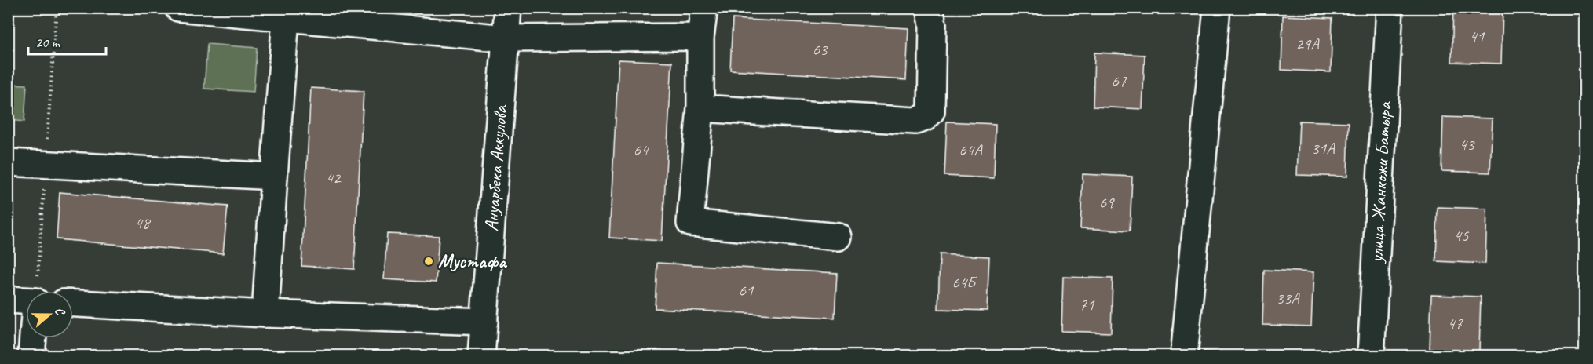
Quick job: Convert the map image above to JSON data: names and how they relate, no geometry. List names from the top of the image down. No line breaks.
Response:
{"streets":{"street":["Ануарбека Аккулова","улица Жанкожи Батыра"]},"places":["Мустафа"],"house_numbers":["41","29А","63","67","43","31А","64","64А","42","69","48","45","64Б","61","33А","71","47"],"scale_bar":"20 m","north":"right"}
